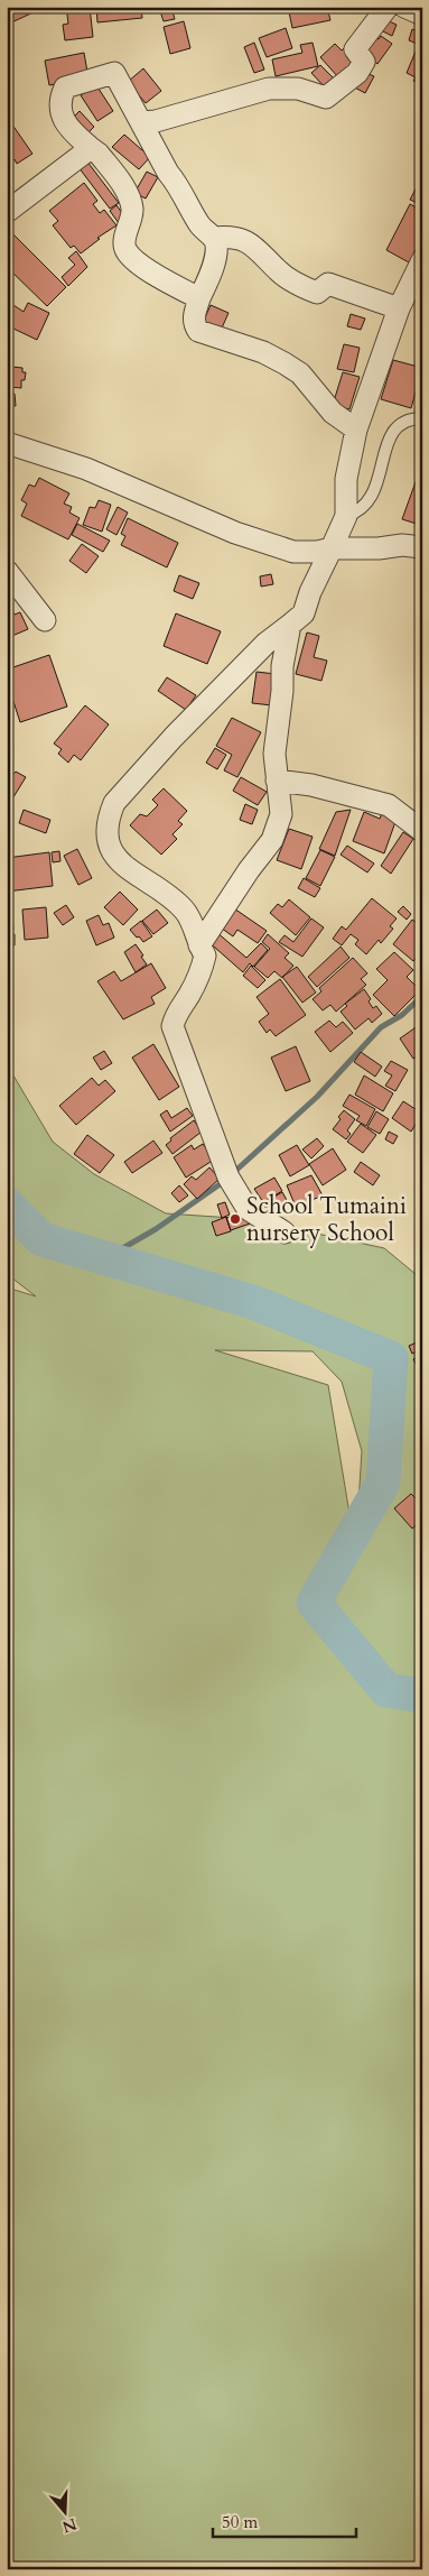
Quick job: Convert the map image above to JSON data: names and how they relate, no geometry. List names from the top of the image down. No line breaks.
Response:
{"places":["School Tumaini nursery School"],"scale_bar":"50 m","north":"bottom"}
